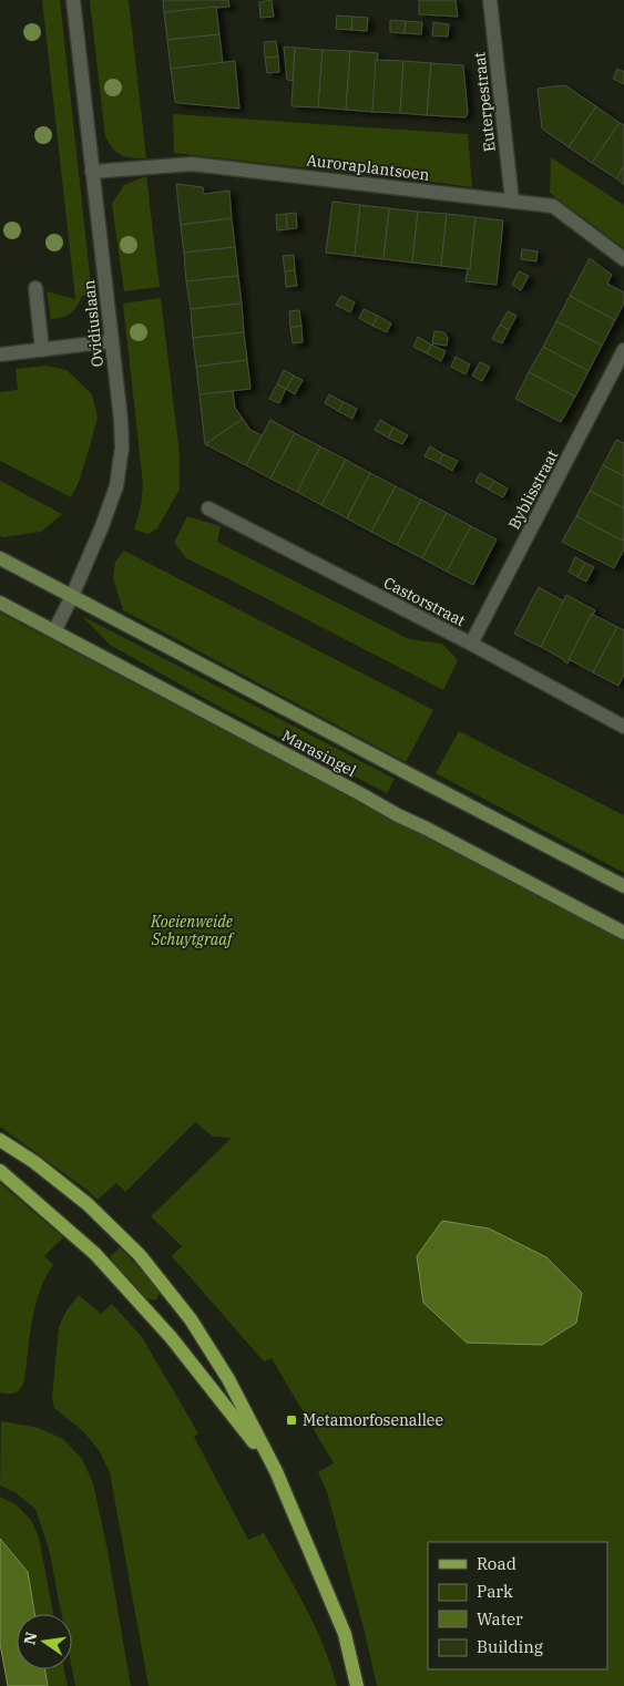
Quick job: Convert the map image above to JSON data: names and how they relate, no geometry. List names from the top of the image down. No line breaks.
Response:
{"streets":{"street":["Euterpestraat","Auroraplantsoen","Ovidiuslaan","Byblisstraat","Castorstraat","Marasingel"]},"crossings":[["Euterpestraat","Auroraplantsoen"],["Auroraplantsoen","Ovidiuslaan"],["Ovidiuslaan","Marasingel"],["Byblisstraat","Castorstraat"]],"parks":["Koeienweide Schuytgraaf"],"places":{"transit":["Metamorfosenallee"]},"legend":["Road","Park","Water","Building"],"north":"left"}
